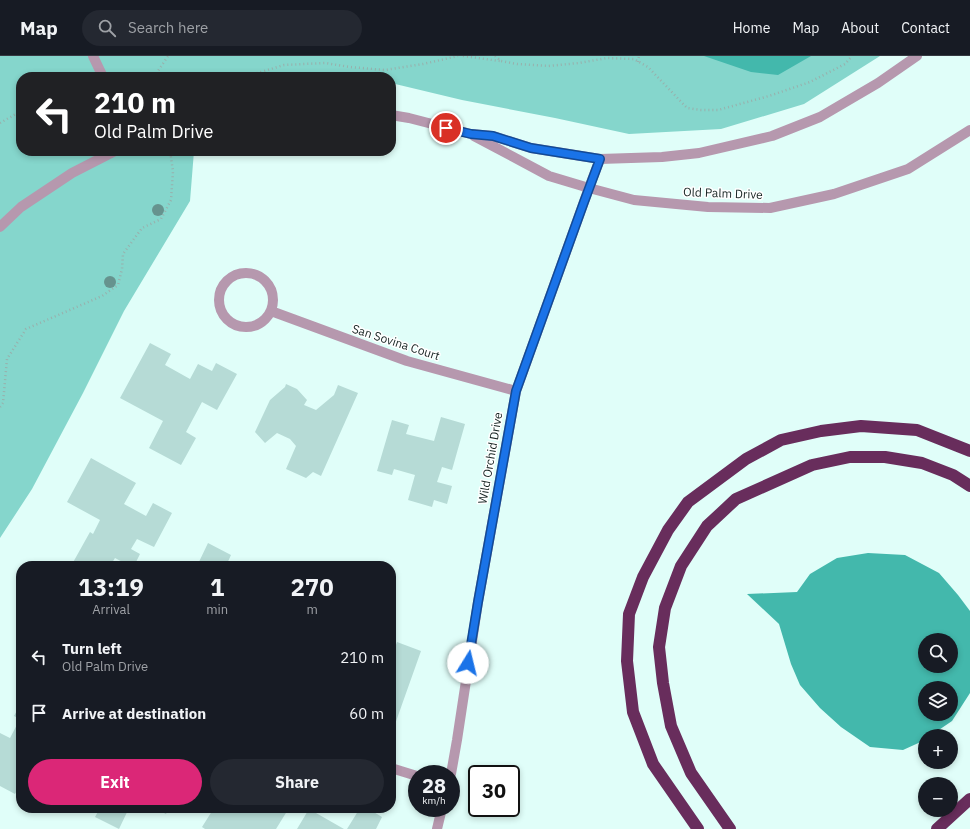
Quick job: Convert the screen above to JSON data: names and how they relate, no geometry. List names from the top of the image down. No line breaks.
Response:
{"streets":{"street":["Old Palm Drive","San Sovina Court","Wild Orchid Drive"]},"crossings":[["Old Palm Drive","Wild Orchid Drive"],["San Sovina Court","Wild Orchid Drive"]],"page":{"header":"Map","search":"Search here","nav":["Home","Map","About","Contact"],"turn":["210 m","Old Palm Drive"],"eta":["13:19","Arrival","1","min","270","m"],"list":[{"name":"Turn left","note":"Old Palm Drive","value":"210 m"},{"name":"Arrive at destination","value":"60 m"}],"map_buttons":["+","−"],"buttons":["Exit","Share"],"speed":"28 km/h","limit":"30"}}
